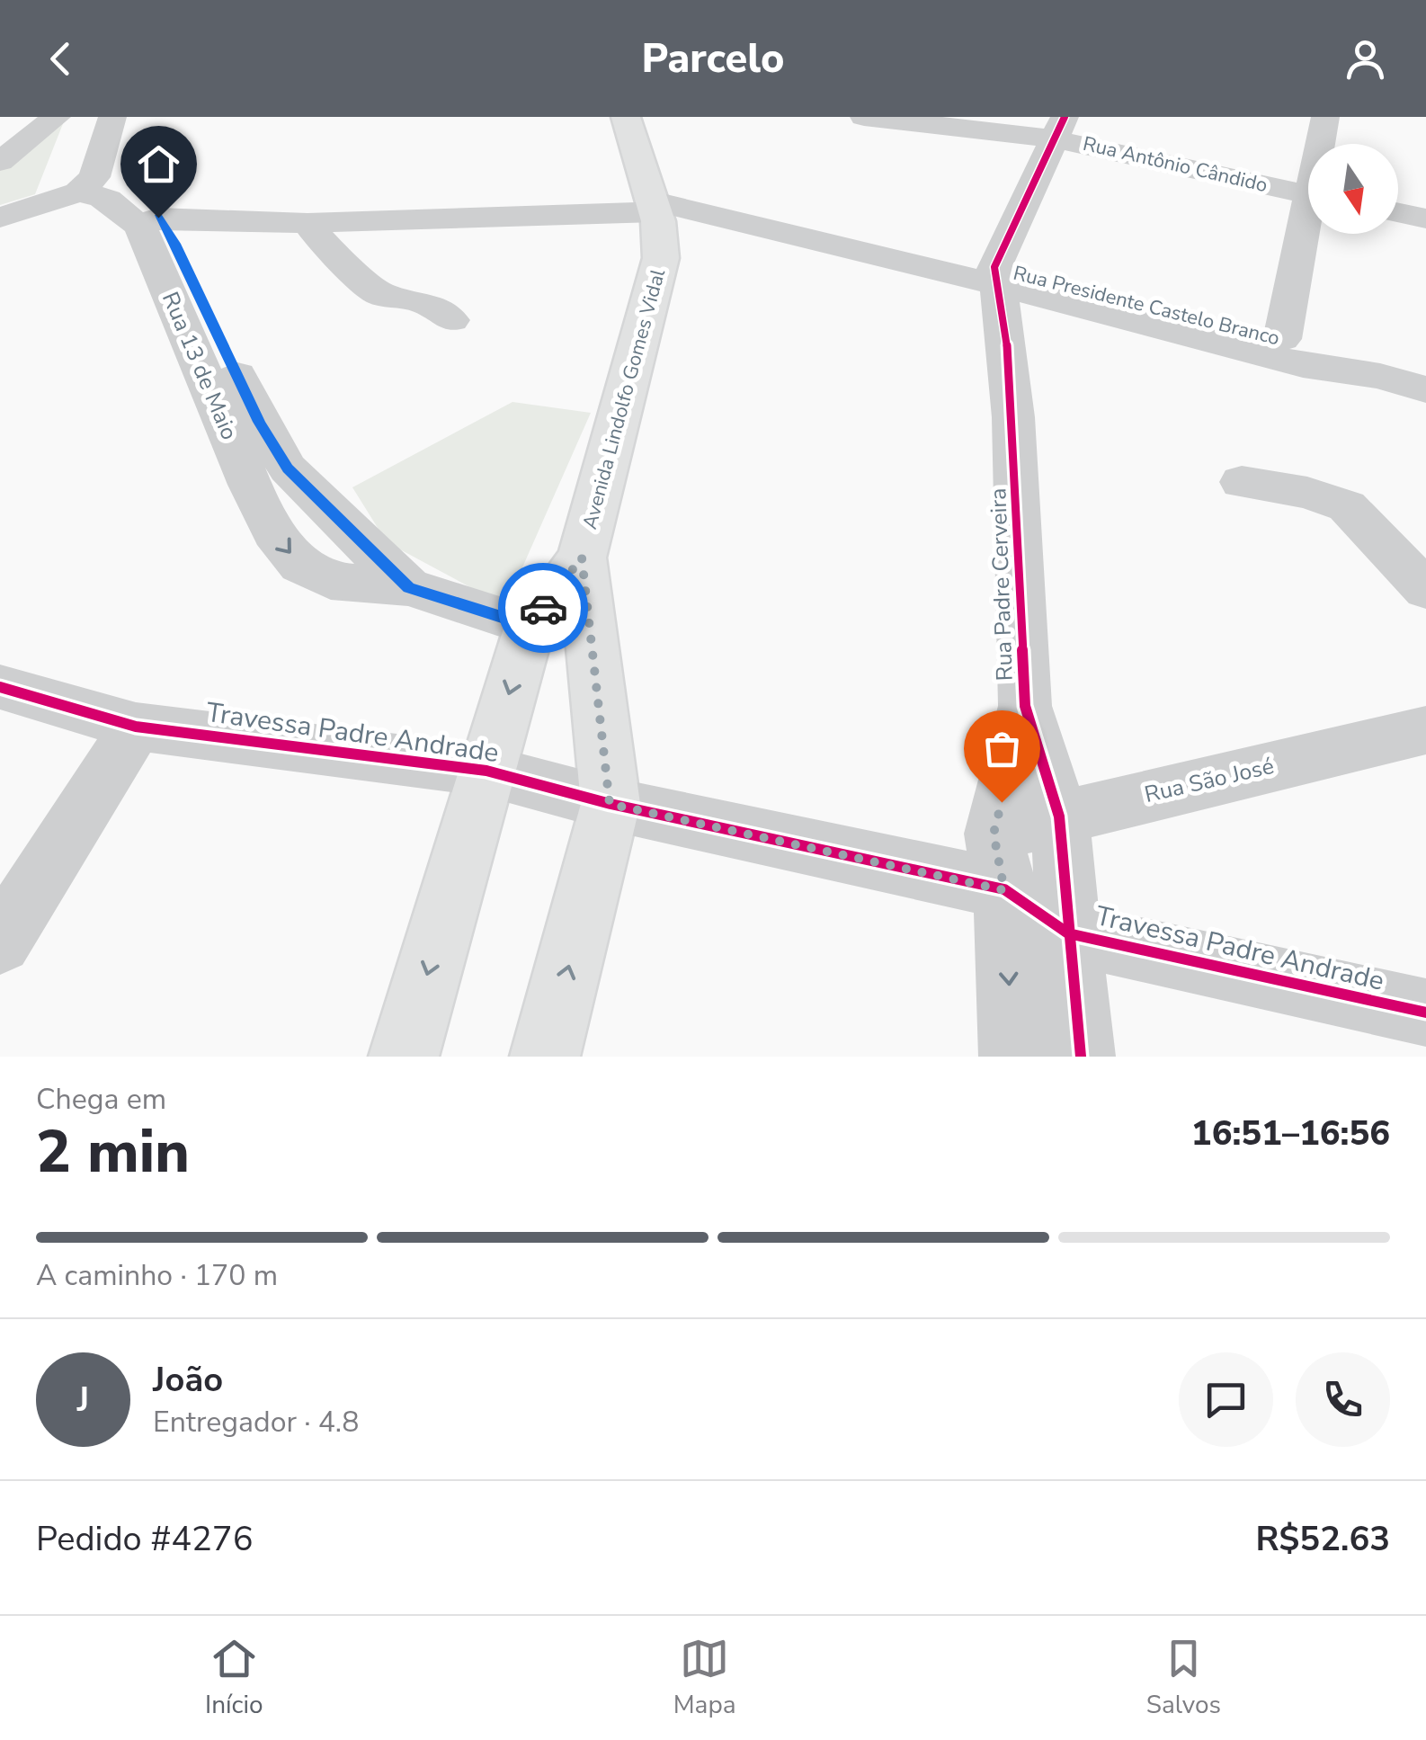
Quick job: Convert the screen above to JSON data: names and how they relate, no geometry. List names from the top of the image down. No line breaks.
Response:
{"streets":{"main road":["Avenida Lindolfo Gomes Vidal"],"street":["Rua Antônio Cândido","Rua Presidente Castelo Branco","Rua 13 de Maio","Rua Padre Cerveira","Travessa Padre Andrade","Rua São José"]},"crossings":[["Rua Presidente Castelo Branco","Rua 13 de Maio"],["Rua Presidente Castelo Branco","Avenida Lindolfo Gomes Vidal"],["Rua Presidente Castelo Branco","Rua Padre Cerveira"],["Rua 13 de Maio","Avenida Lindolfo Gomes Vidal"],["Avenida Lindolfo Gomes Vidal","Travessa Padre Andrade"],["Rua Padre Cerveira","Travessa Padre Andrade"],["Rua Padre Cerveira","Rua São José"],["Travessa Padre Andrade","Rua São José"]],"north":"bottom","page":{"header":"Parcelo","heading":["2 min","Chega em","16:51–16:56"],"panel":["João","Entregador · 4.8","Pedido #4276","R$52.63"],"bar":"A caminho · 170 m","round":"J","tabs":["Início","Mapa","Salvos"]}}
